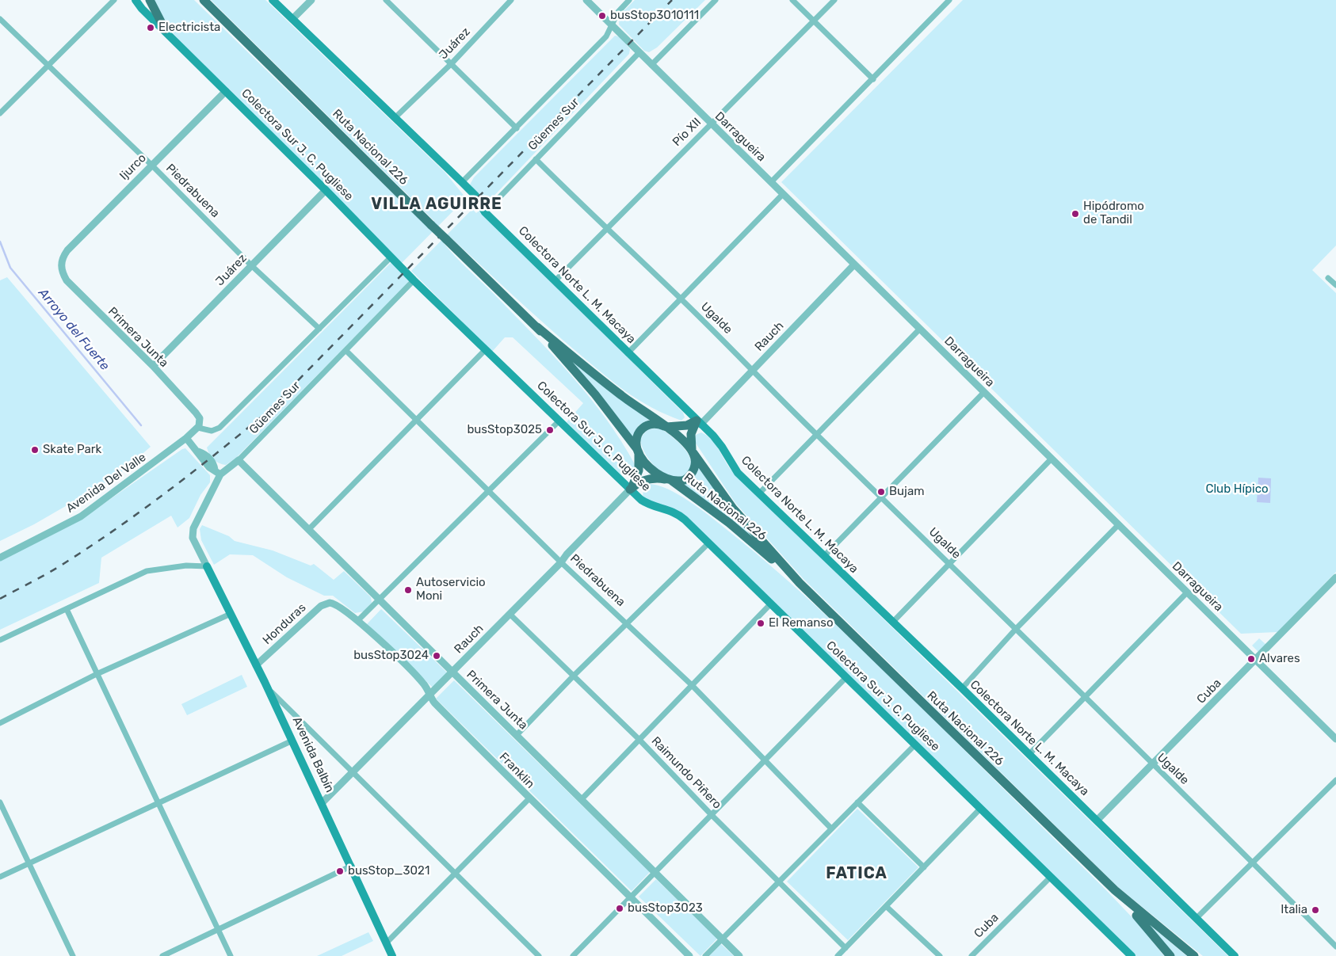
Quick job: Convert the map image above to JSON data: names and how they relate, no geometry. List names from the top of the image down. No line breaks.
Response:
{"streets":{"highway":["Ruta Nacional 226"],"main road":["Colectora Sur J. C. Pugliese","Colectora Norte L. M. Macaya","Avenida Balbín"],"street":["Juárez","Güemes Sur","Pío XII","Darragueira","Ijurco","Piedrabuena","Ugalde","Rauch","Primera Junta","Avenida Del Valle","Honduras","Cuba","Franklin","Raimundo Piñero"]},"crossings":[["Juárez","Colectora Sur J. C. Pugliese"],["Juárez","Piedrabuena"],["Juárez","Colectora Norte L. M. Macaya"],["Juárez","Primera Junta"],["Güemes Sur","Darragueira"],["Güemes Sur","Colectora Sur J. C. Pugliese"],["Güemes Sur","Piedrabuena"],["Güemes Sur","Colectora Norte L. M. Macaya"],["Güemes Sur","Ugalde"],["Güemes Sur","Primera Junta"],["Güemes Sur","Avenida Balbín"],["Pío XII","Darragueira"],["Pío XII","Colectora Norte L. M. Macaya"],["Pío XII","Ugalde"],["Darragueira","Rauch"],["Darragueira","Cuba"],["Colectora Sur J. C. Pugliese","Ijurco"],["Colectora Sur J. C. Pugliese","Rauch"],["Colectora Sur J. C. Pugliese","Cuba"],["Ijurco","Piedrabuena"],["Ijurco","Primera Junta"],["Piedrabuena","Rauch"],["Colectora Norte L. M. Macaya","Rauch"],["Colectora Norte L. M. Macaya","Cuba"],["Ugalde","Rauch"],["Ugalde","Cuba"],["Rauch","Primera Junta"],["Rauch","Avenida Balbín"],["Rauch","Franklin"],["Rauch","Raimundo Piñero"],["Primera Junta","Avenida Del Valle"],["Honduras","Avenida Balbín"],["Honduras","Franklin"]],"districts":["VILLA AGUIRRE","FATICA"],"water":["Arroyo del Fuerte"],"parks":["Club Hípico"],"places":["busStop3010111","Electricista","Hipódromo de Tandil","busStop3025","Skate Park","Bujam","Autoservicio Moni","El Remanso","busStop3024","Alvares","busStop_3021","busStop3023","Italia"]}
